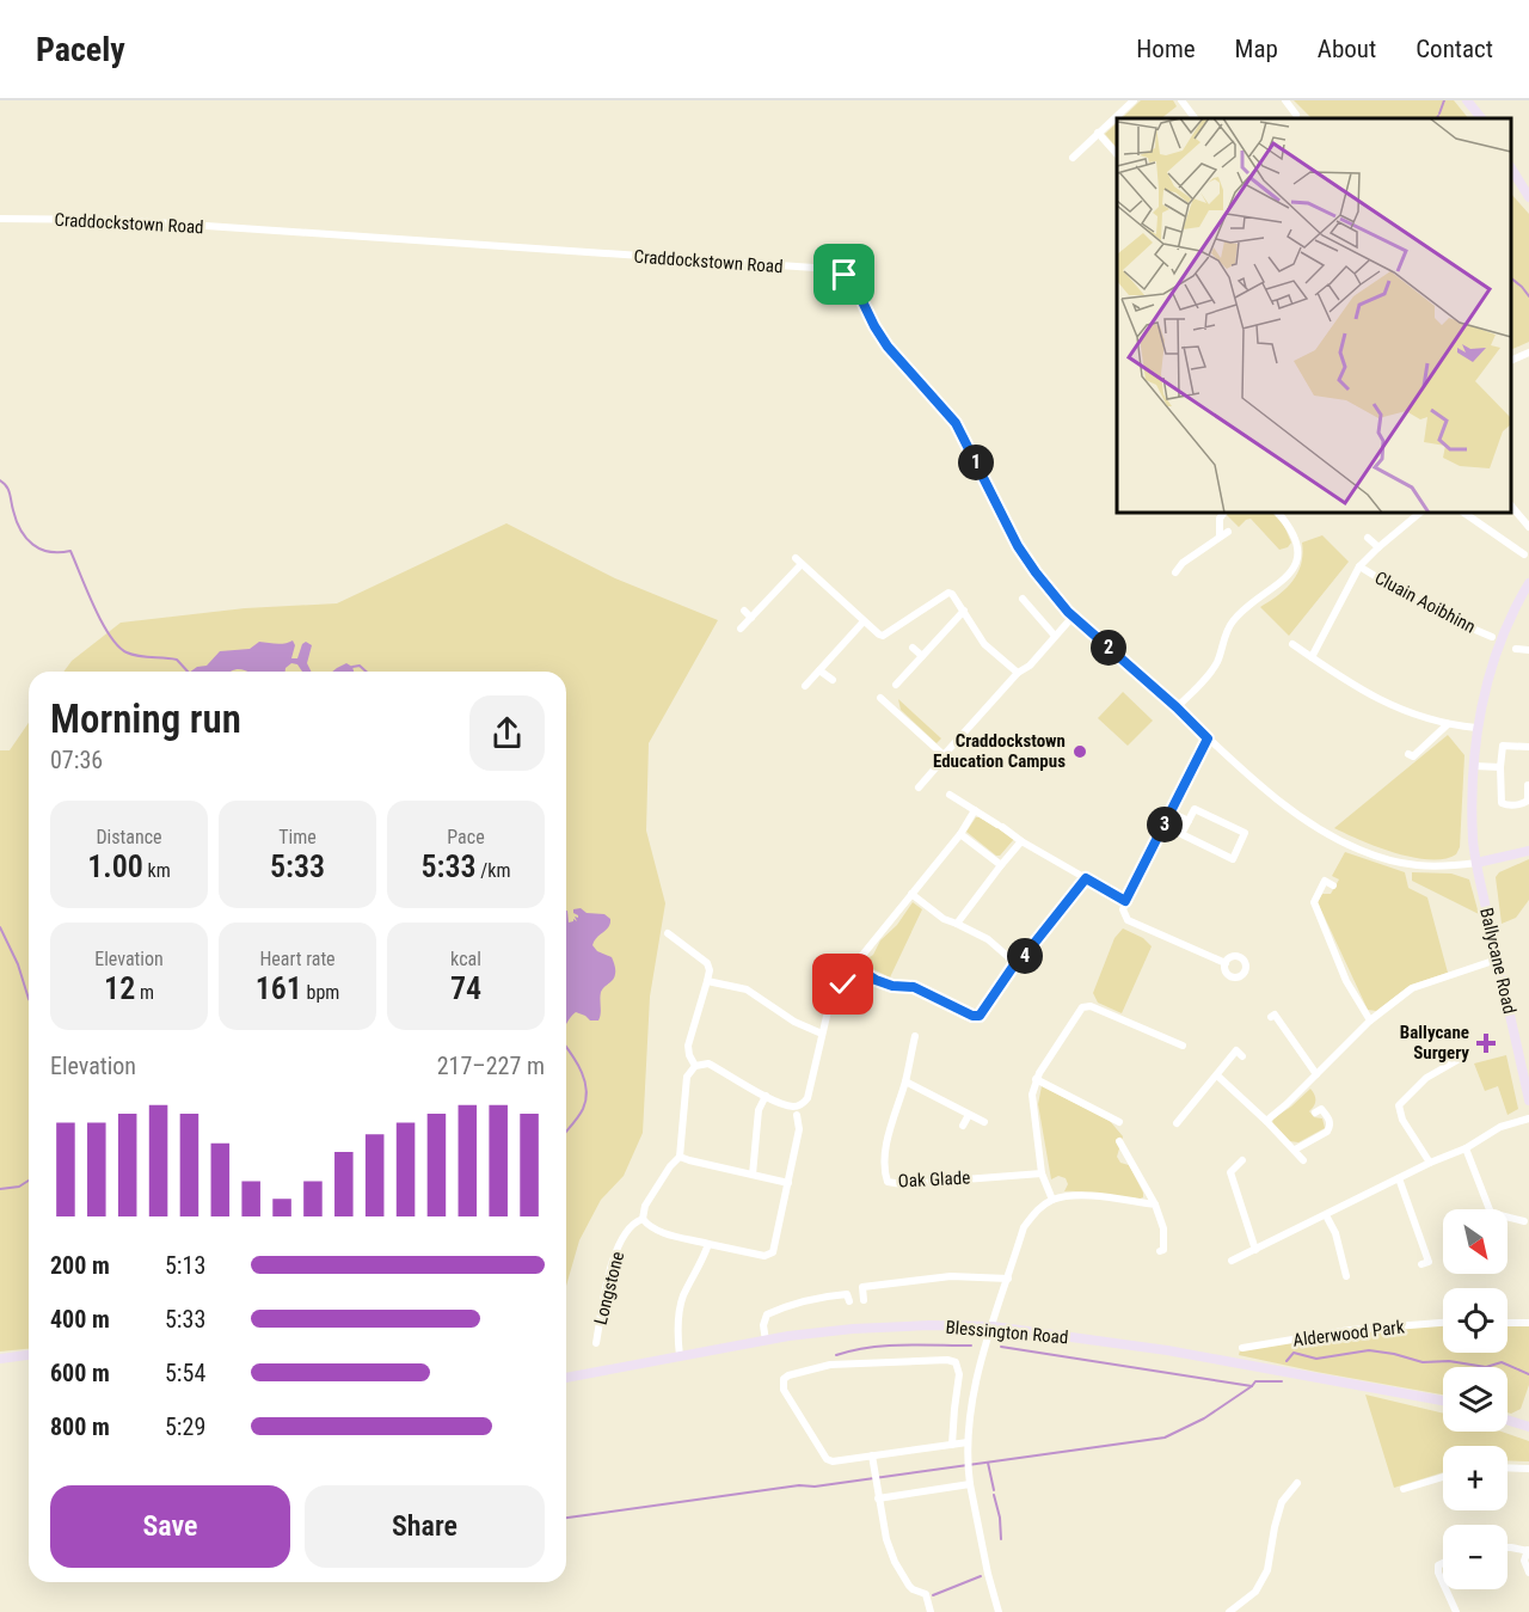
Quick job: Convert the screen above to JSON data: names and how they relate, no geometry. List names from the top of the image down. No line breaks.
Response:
{"streets":{"main road":["Craddockstown Road","Ballycane Road","Blessington Road"],"street":["Cluain Aoibhinn","Oak Glade","Longstone","Alderwood Park"]},"crossings":[["Craddockstown Road","Ballycane Road"]],"places":{"other":["Craddockstown Education Campus"],"health":["Ballycane Surgery"]},"north":"bottom right","page":{"header":"Pacely","nav":["Home","Map","About","Contact"],"pins":["1","2","3","4"],"heading":["Morning run","07:36"],"stats":[["Distance","1.00 km"],["Time","5:33"],["Pace","5:33 /km"],["Elevation","12 m"],["Heart rate","161 bpm"],["kcal","74"]],"chart":["Elevation","217–227 m"],"map_buttons":["+","−"],"list":[{"name":"200 m","note":"5:13"},{"name":"400 m","note":"5:33"},{"name":"600 m","note":"5:54"},{"name":"800 m","note":"5:29"}],"buttons":["Save","Share"]}}
